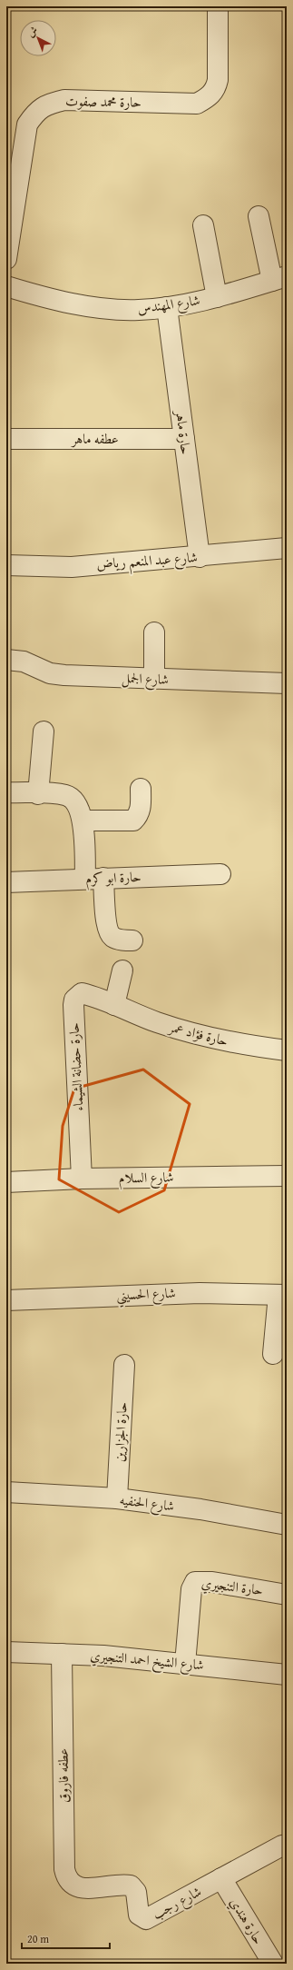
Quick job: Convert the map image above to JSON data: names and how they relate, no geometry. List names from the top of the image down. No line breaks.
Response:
{"streets":{"street":["حارة محمد صفوت","شارع المهندس","حارة ماهر","عطفه ماهر","شارع عبد المنعم رياض","شارع الجمل","حارة ابو كرم","حارة فؤاد عمر","حارة حضانة الشيماء","شارع السلام","شارع الحسيني","حارة الجزارين","شارع الحنفيه","حارة التنجيري","شارع الشيخ احمد التنجيري","عطفه فاروق","شارع رجب","حارة هندي"]},"crossings":[["شارع المهندس","حارة ماهر"],["حارة ماهر","عطفه ماهر"],["حارة ماهر","شارع عبد المنعم رياض"],["حارة فؤاد عمر","حارة حضانة الشيماء"],["حارة حضانة الشيماء","شارع السلام"],["حارة الجزارين","شارع الحنفيه"],["حارة التنجيري","شارع الشيخ احمد التنجيري"],["شارع الشيخ احمد التنجيري","عطفه فاروق"],["عطفه فاروق","شارع رجب"],["شارع رجب","حارة هندي"]],"scale_bar":"20 m","north":"top left"}
